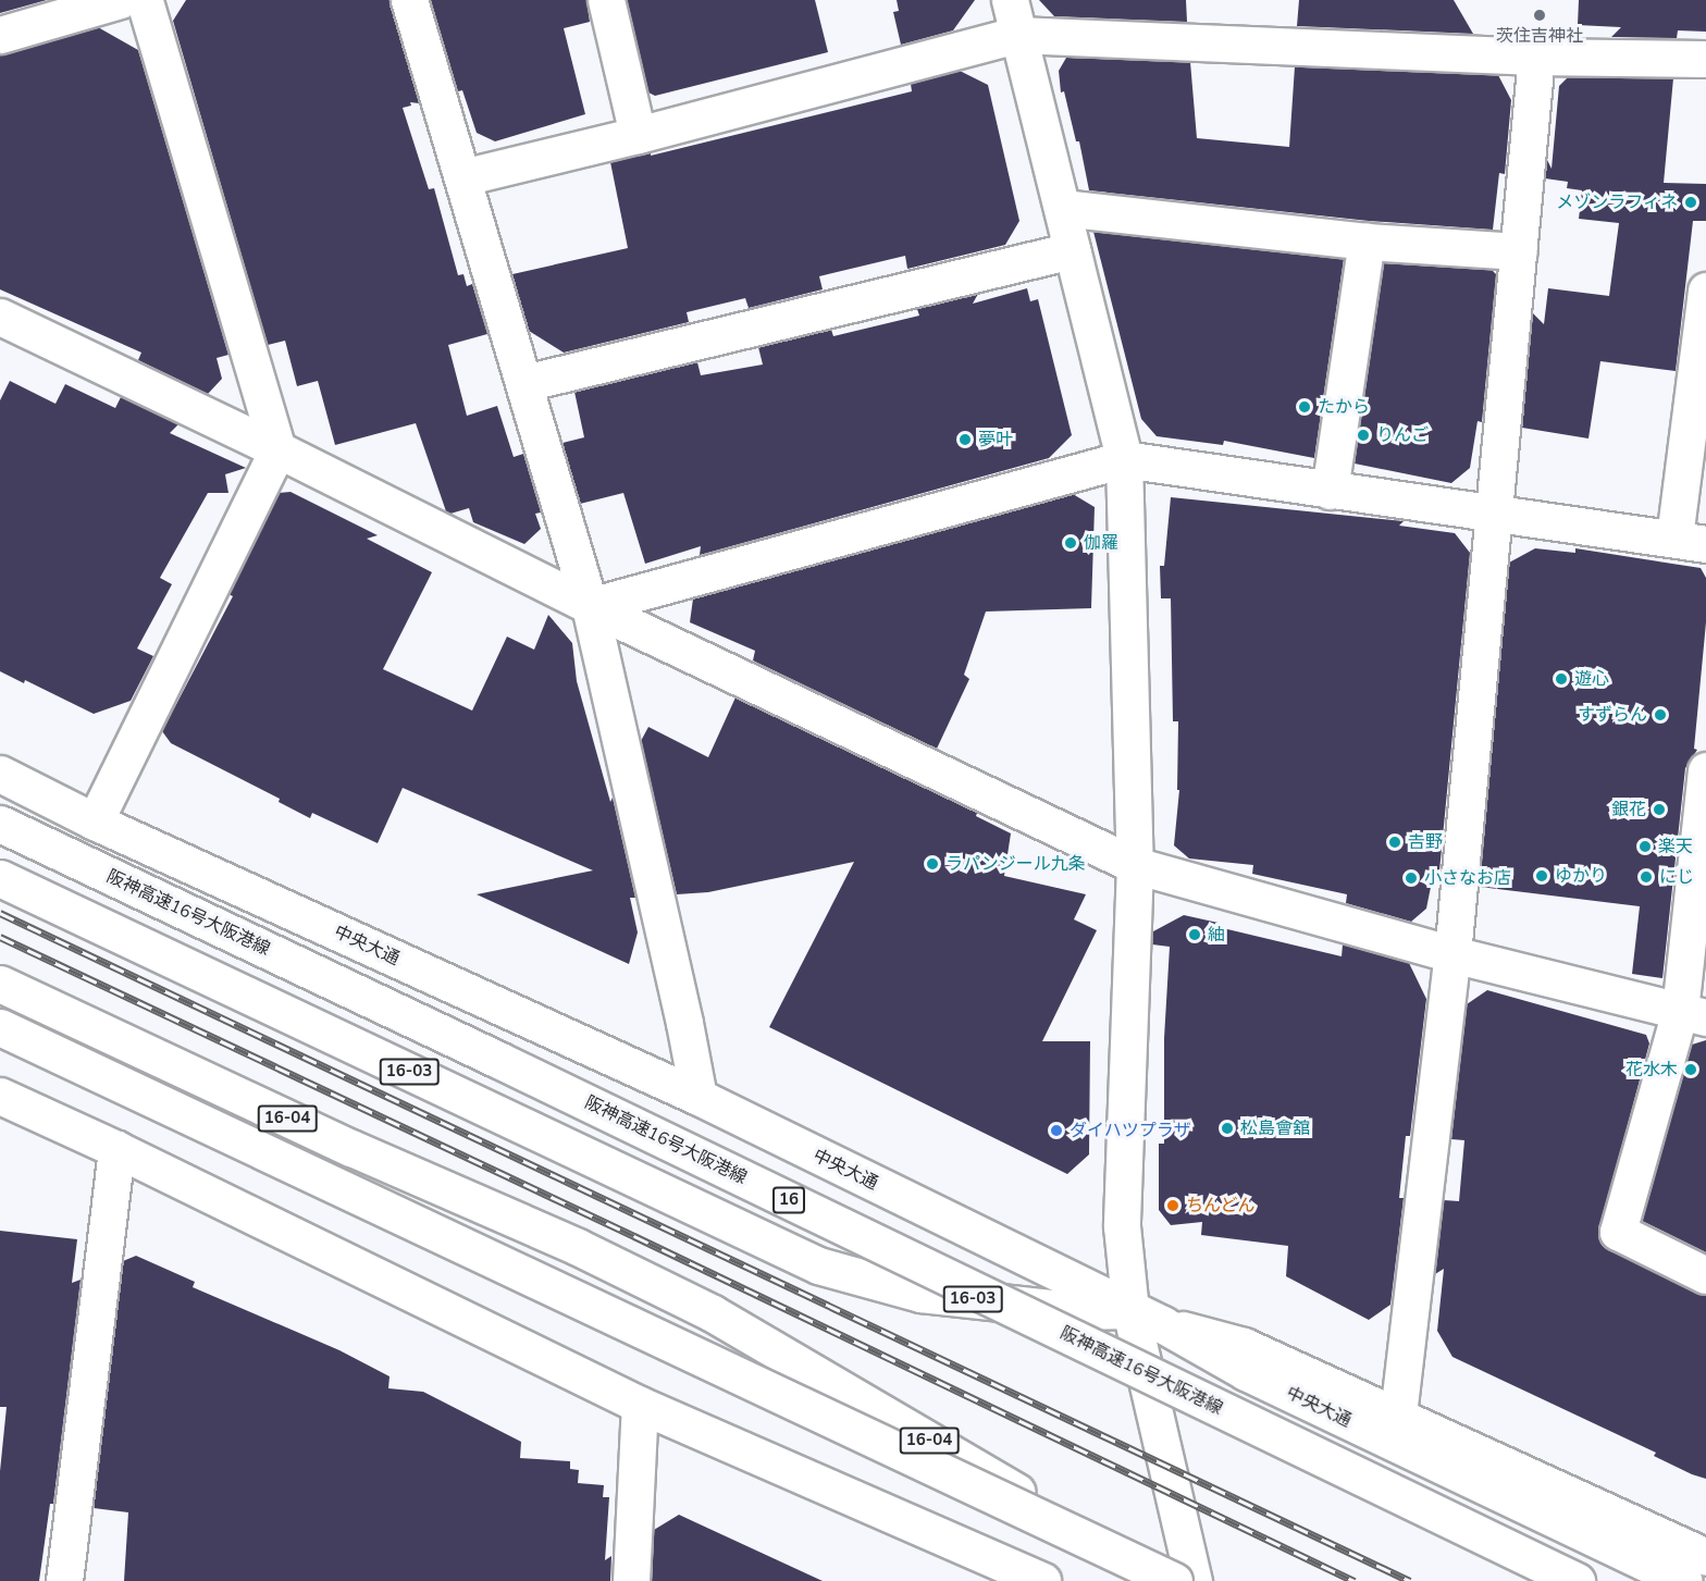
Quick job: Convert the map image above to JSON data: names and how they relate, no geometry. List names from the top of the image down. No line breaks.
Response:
{"streets":{"main road":["阪神高速16号大阪港線","中央大通","16-03","16-04","16"]},"crossings":[["中央大通","16-03"]],"places":["茨住吉神社","メゾンラフィネ","たから","りんご","夢叶","伽羅","遊心","すずらん","銀花","𠮷野","楽天","ラパンジール九条","ゆかり","にじ","小さなお店","紬","花水木","松島會舘","ダイハツプラザ","ちんどん"]}
